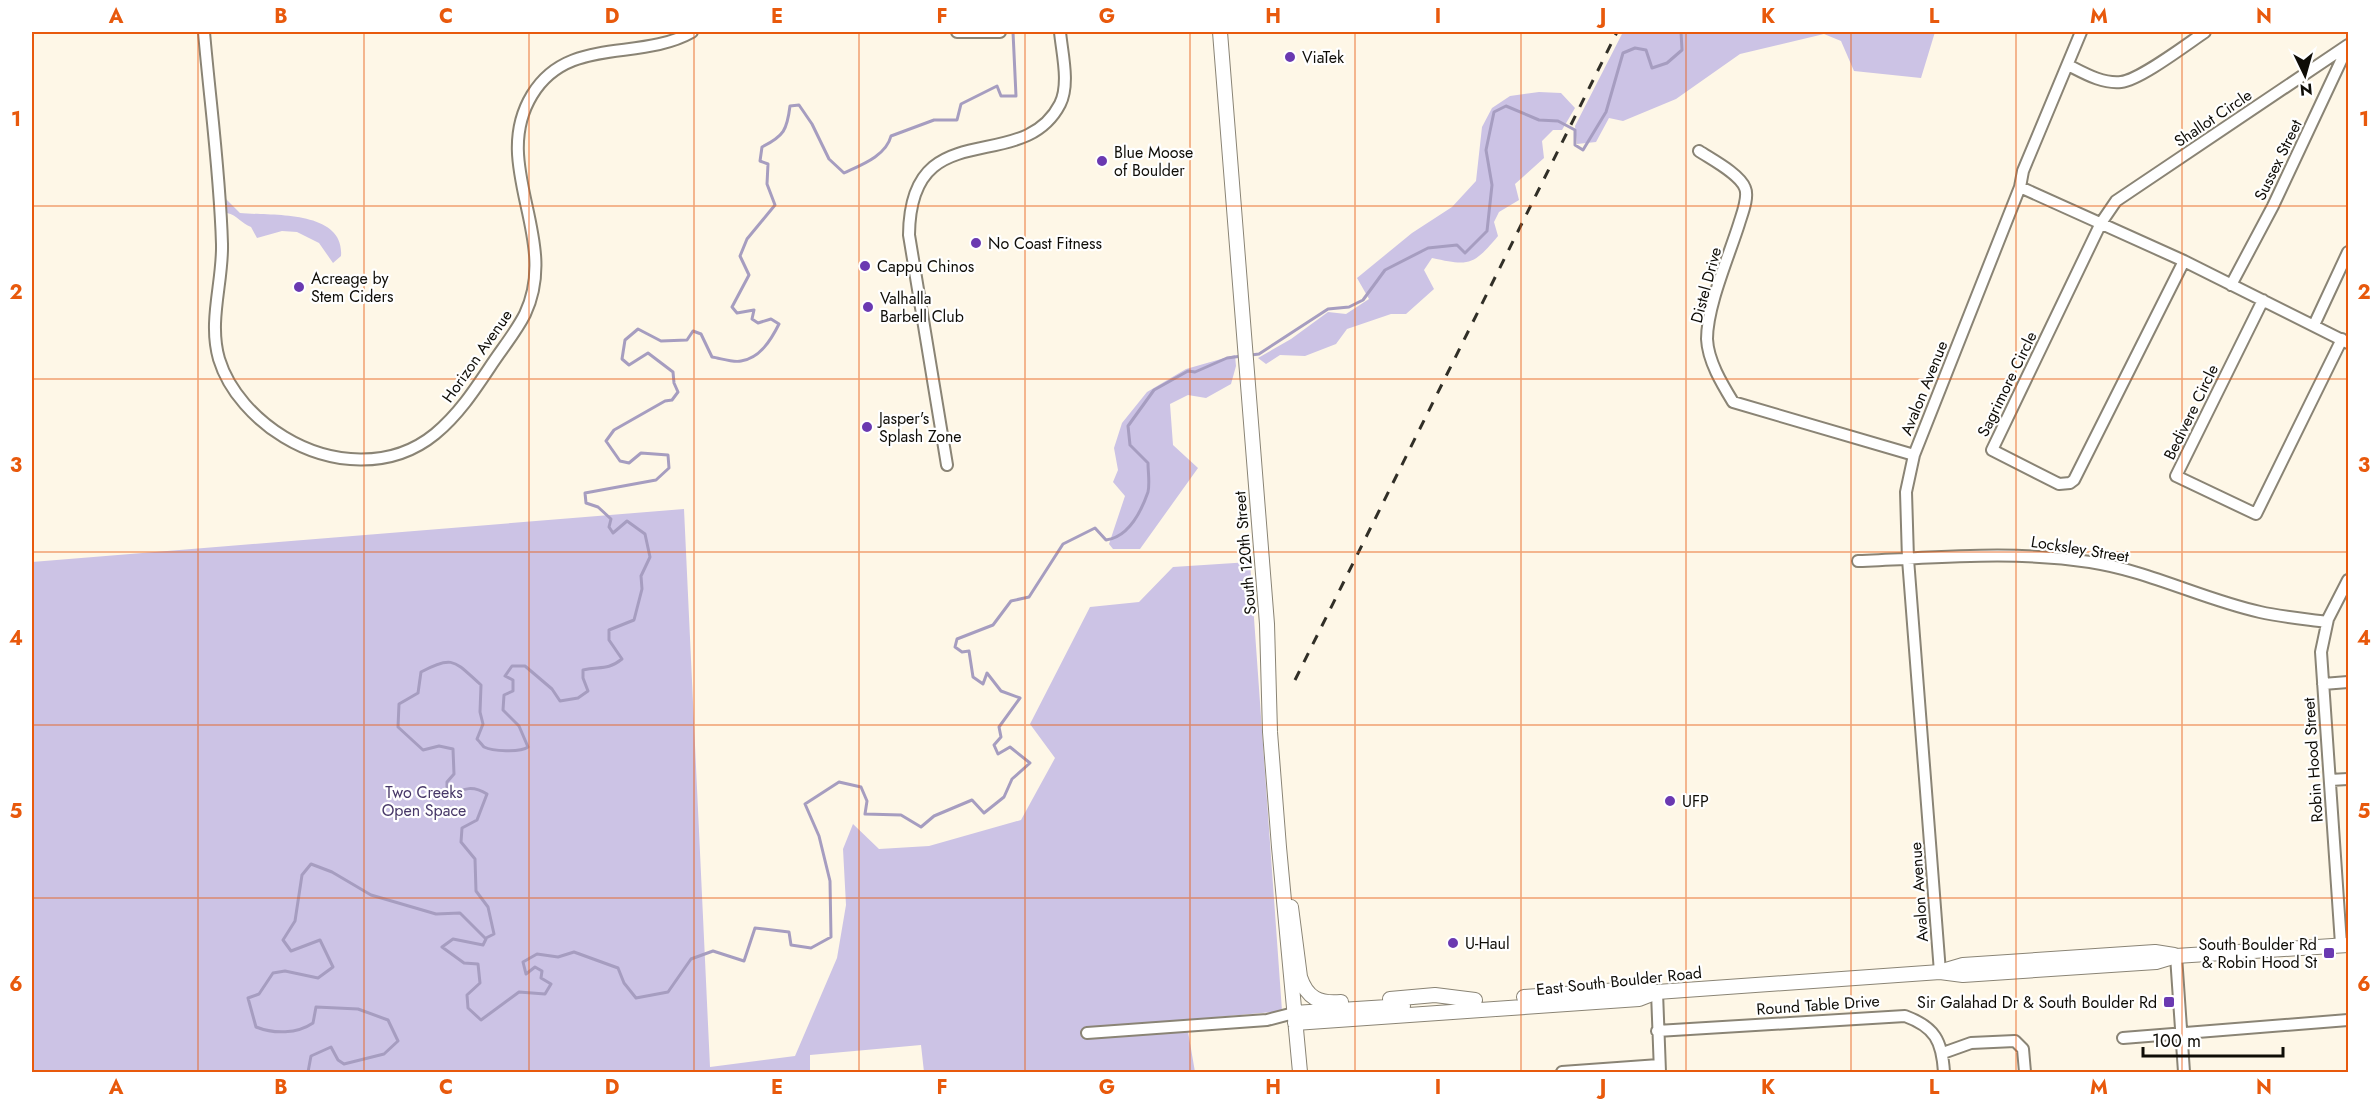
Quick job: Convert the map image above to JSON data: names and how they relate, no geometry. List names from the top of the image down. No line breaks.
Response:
{"streets":{"main road":["South 120th Street","East South Boulder Road"],"street":["Shallot Circle","Sussex Street","Distel Drive","Horizon Avenue","Sagrimore Circle","Avalon Avenue","Bedivere Circle","Locksley Street","Robin Hood Street","Round Table Drive"]},"crossings":[["Shallot Circle","Sussex Street"],["Shallot Circle","Sagrimore Circle"],["Distel Drive","Avalon Avenue"],["Avalon Avenue","Locksley Street"],["Avalon Avenue","East South Boulder Road"],["Locksley Street","Robin Hood Street"],["South 120th Street","East South Boulder Road"],["Robin Hood Street","East South Boulder Road"]],"parks":["Two Creeks Open Space"],"places":{"other":["ViaTek","Blue Moose of Boulder","No Coast Fitness","Cappu Chinos","Acreage by Stem Ciders","Valhalla Barbell Club","Jasper's Splash Zone","UFP","U-Haul"],"transit":["South Boulder Rd & Robin Hood St","Sir Galahad Dr & South Boulder Rd"]},"scale_bar":"100 m","north":"bottom","grid":{"columns":["A","B","C","D","E","F","G","H","I","J","K","L","M","N"],"rows":["1","2","3","4","5","6"]}}
